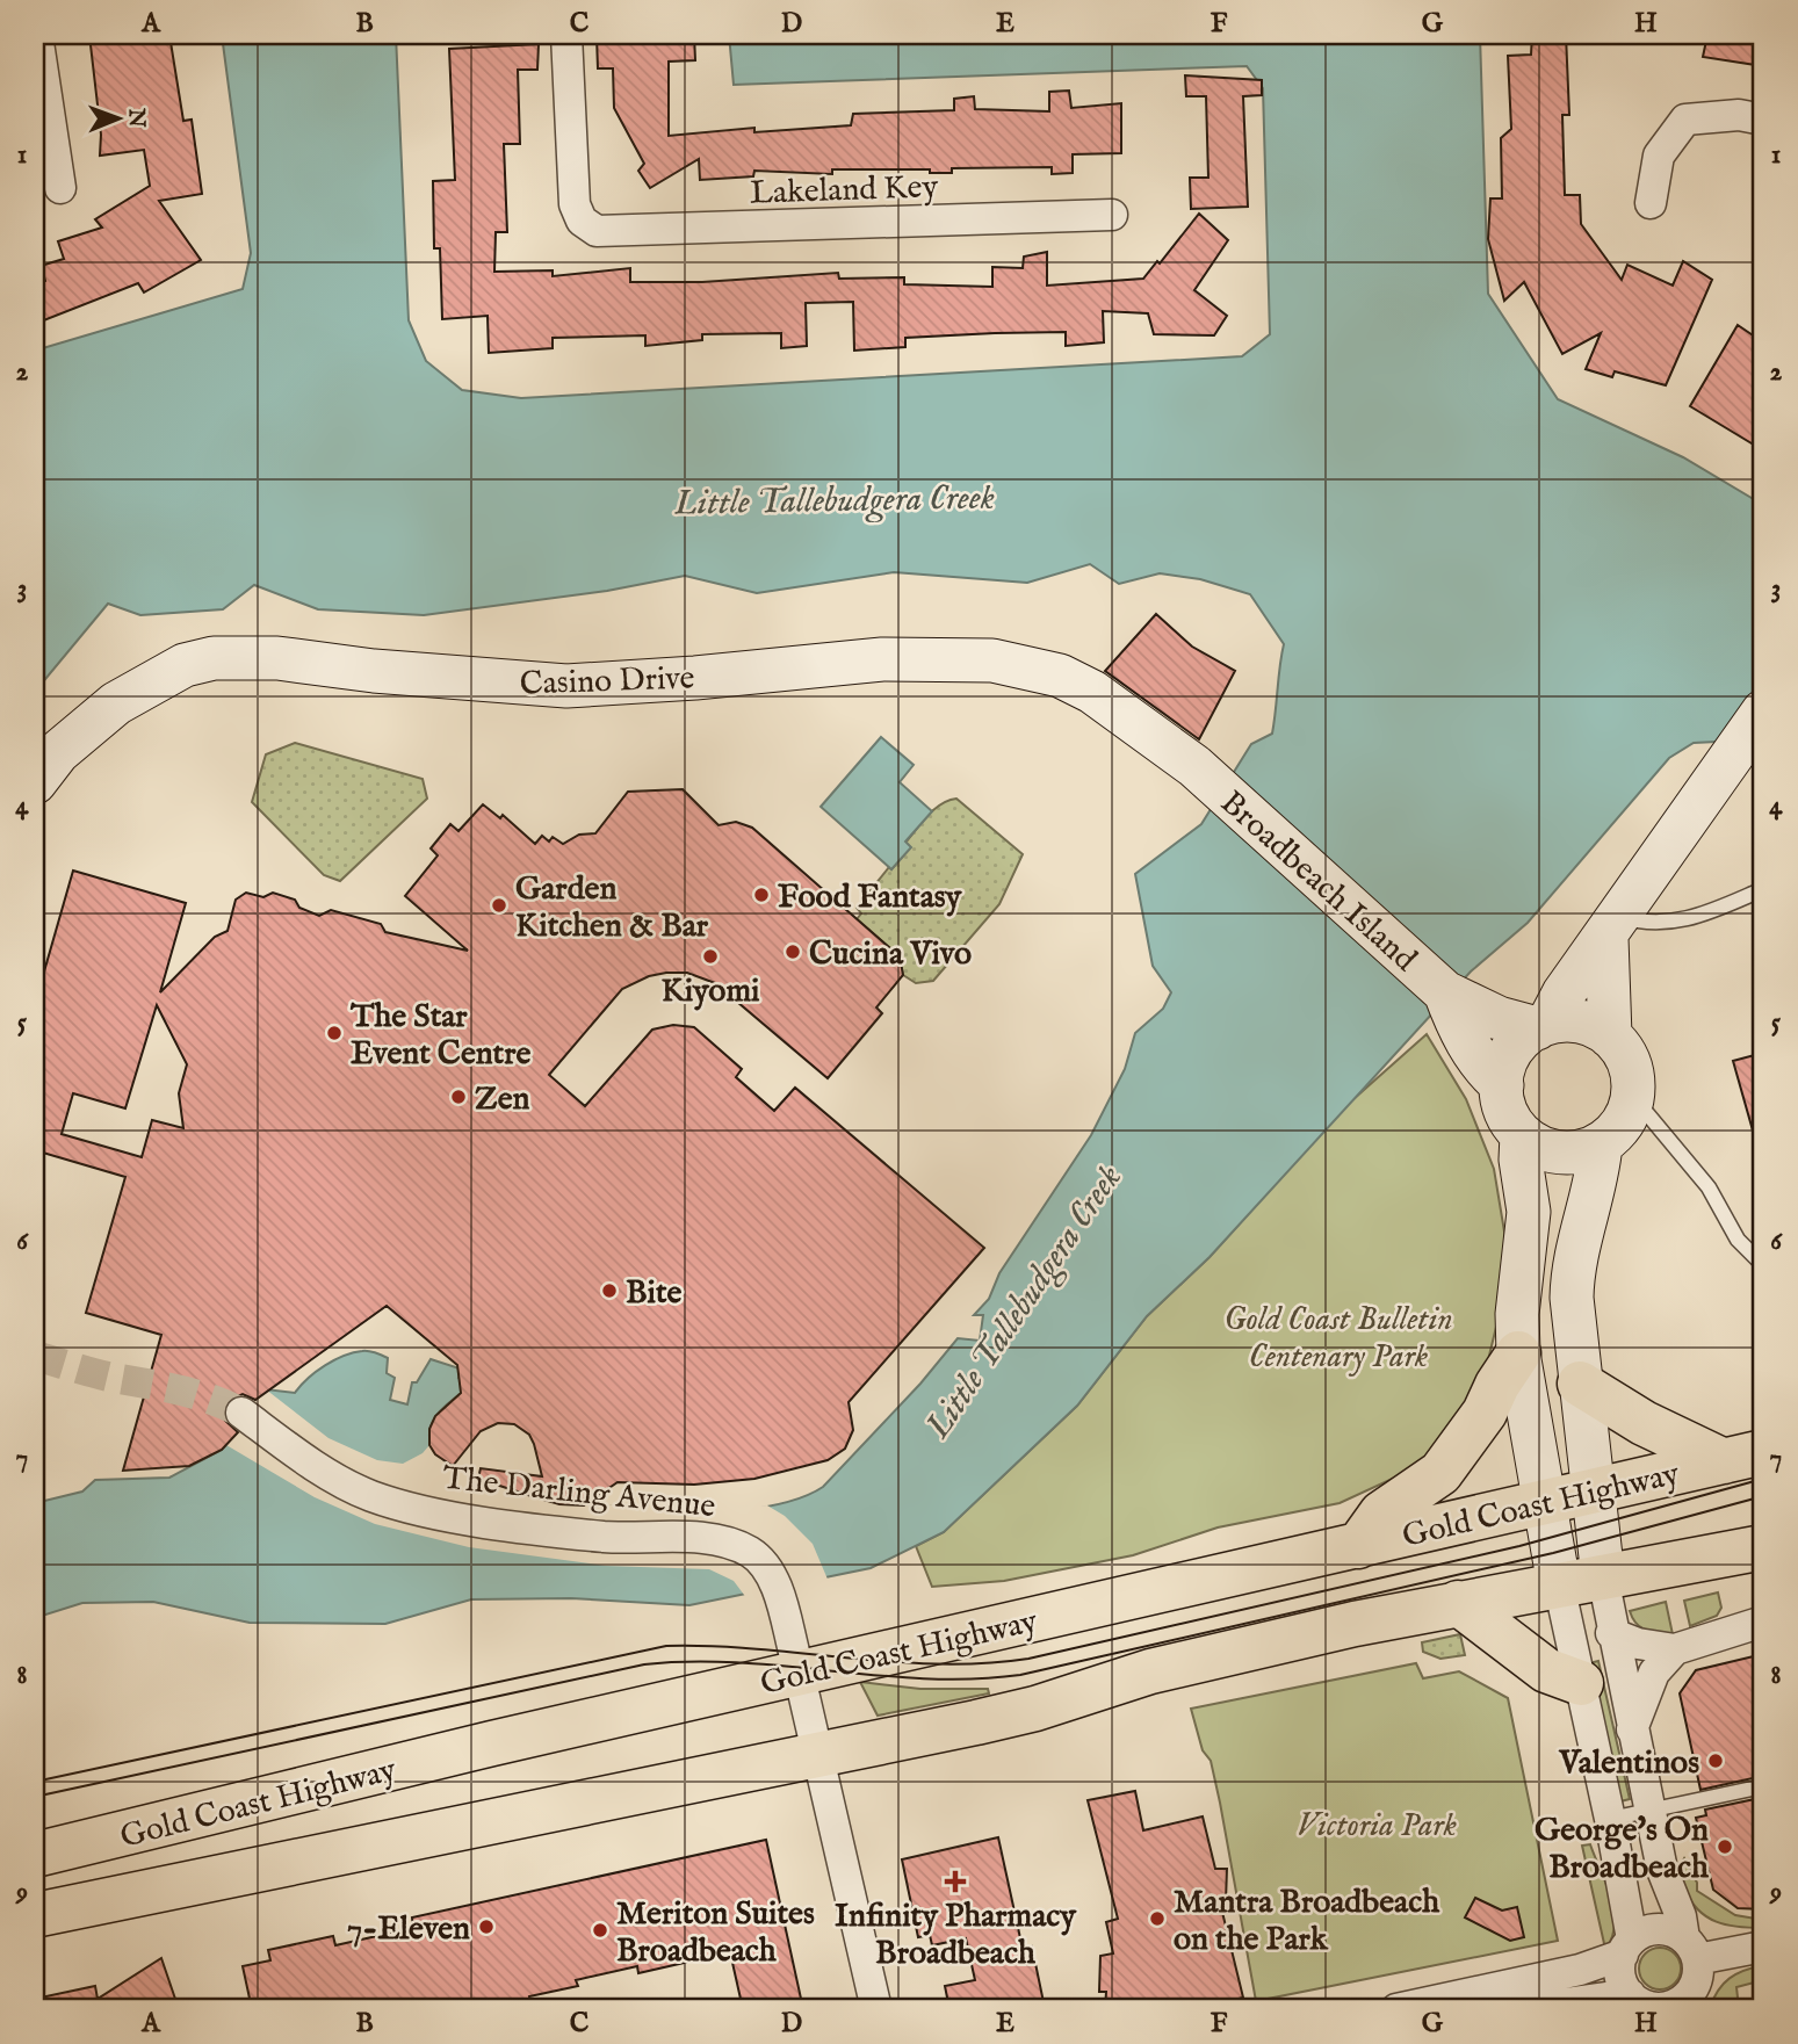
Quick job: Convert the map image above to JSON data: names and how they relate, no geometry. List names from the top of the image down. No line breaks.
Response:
{"streets":{"highway":["Gold Coast Highway"],"street":["Lakeland Key","Casino Drive","Broadbeach Island","The Darling Avenue"]},"crossings":[["Casino Drive","Broadbeach Island"],["The Darling Avenue","Gold Coast Highway"]],"water":["Little Tallebudgera Creek"],"parks":["Gold Coast Bulletin Centenary Park","Victoria Park"],"places":{"other":["Food Fantasy","Garden Kitchen & Bar","Cucina Vivo","Kiyomi","The Star Event Centre","Zen","Bite","Valentinos","George's On Broadbeach","Mantra Broadbeach on the Park","7-Eleven","Meriton Suites Broadbeach"],"health":["Infinity Pharmacy Broadbeach"]},"north":"right","grid":{"columns":["A","B","C","D","E","F","G","H"],"rows":["1","2","3","4","5","6","7","8","9"]}}
